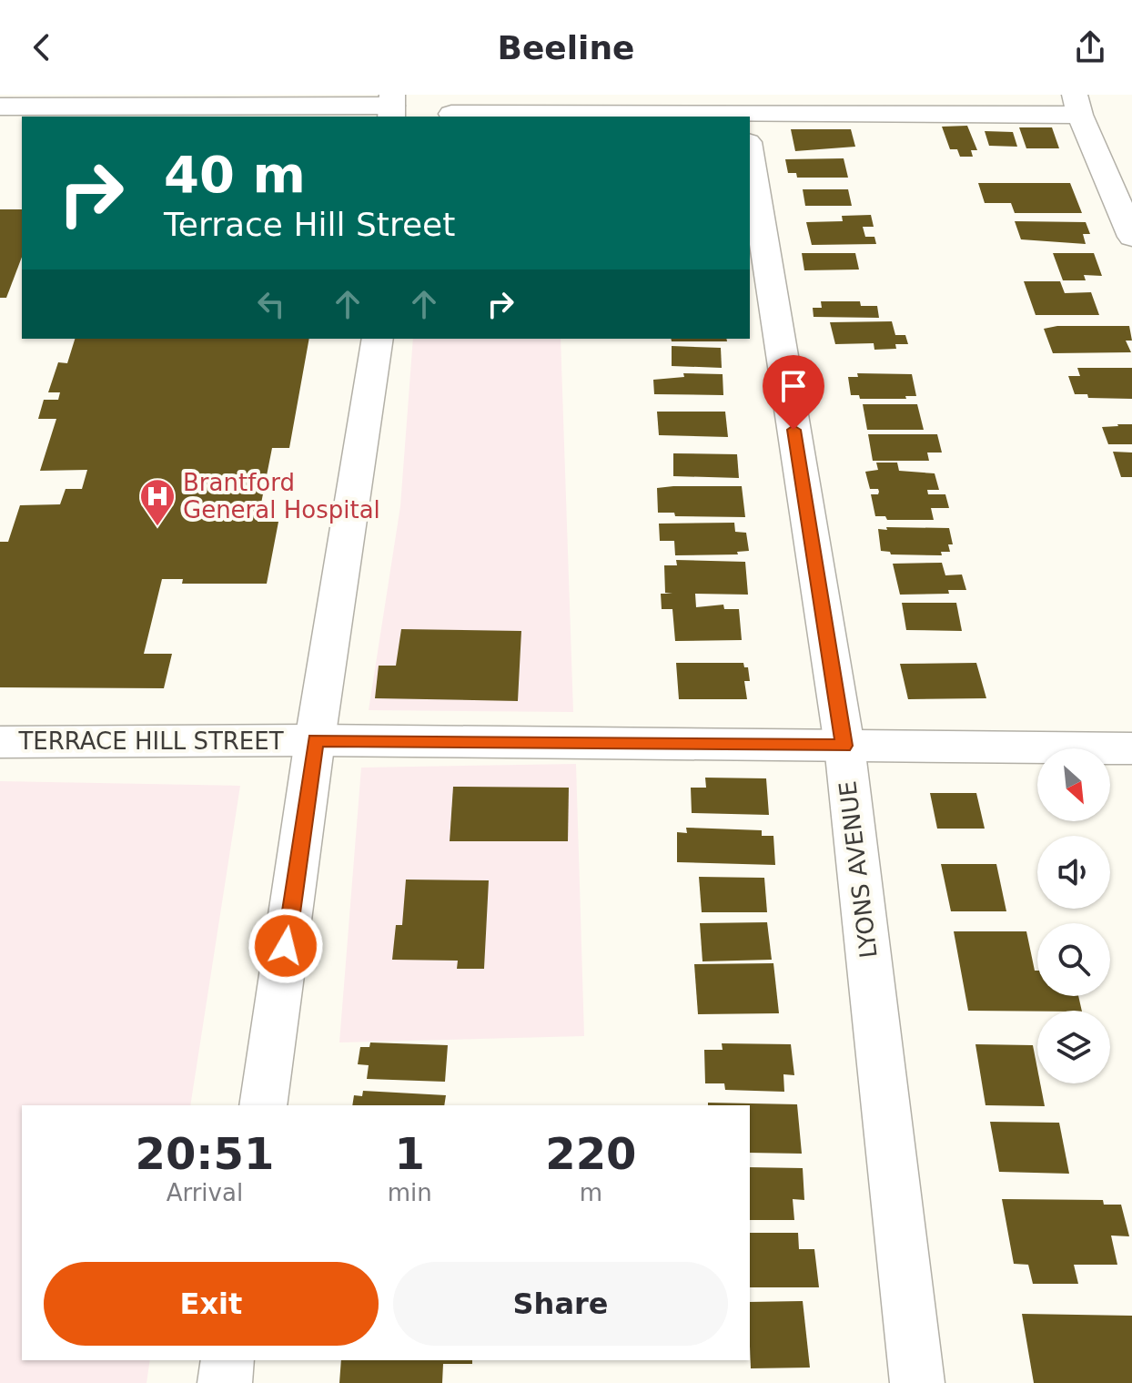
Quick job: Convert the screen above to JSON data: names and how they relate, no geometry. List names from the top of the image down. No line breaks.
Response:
{"streets":{"street":["TERRACE HILL STREET","LYONS AVENUE"]},"crossings":[["TERRACE HILL STREET","LYONS AVENUE"]],"places":{"hospital":["Brantford General Hospital"]},"north":"bottom right","page":{"header":"Beeline","turn":["40 m","Terrace Hill Street"],"eta":["20:51","Arrival","1","min","220","m"],"buttons":["Exit","Share"]}}
